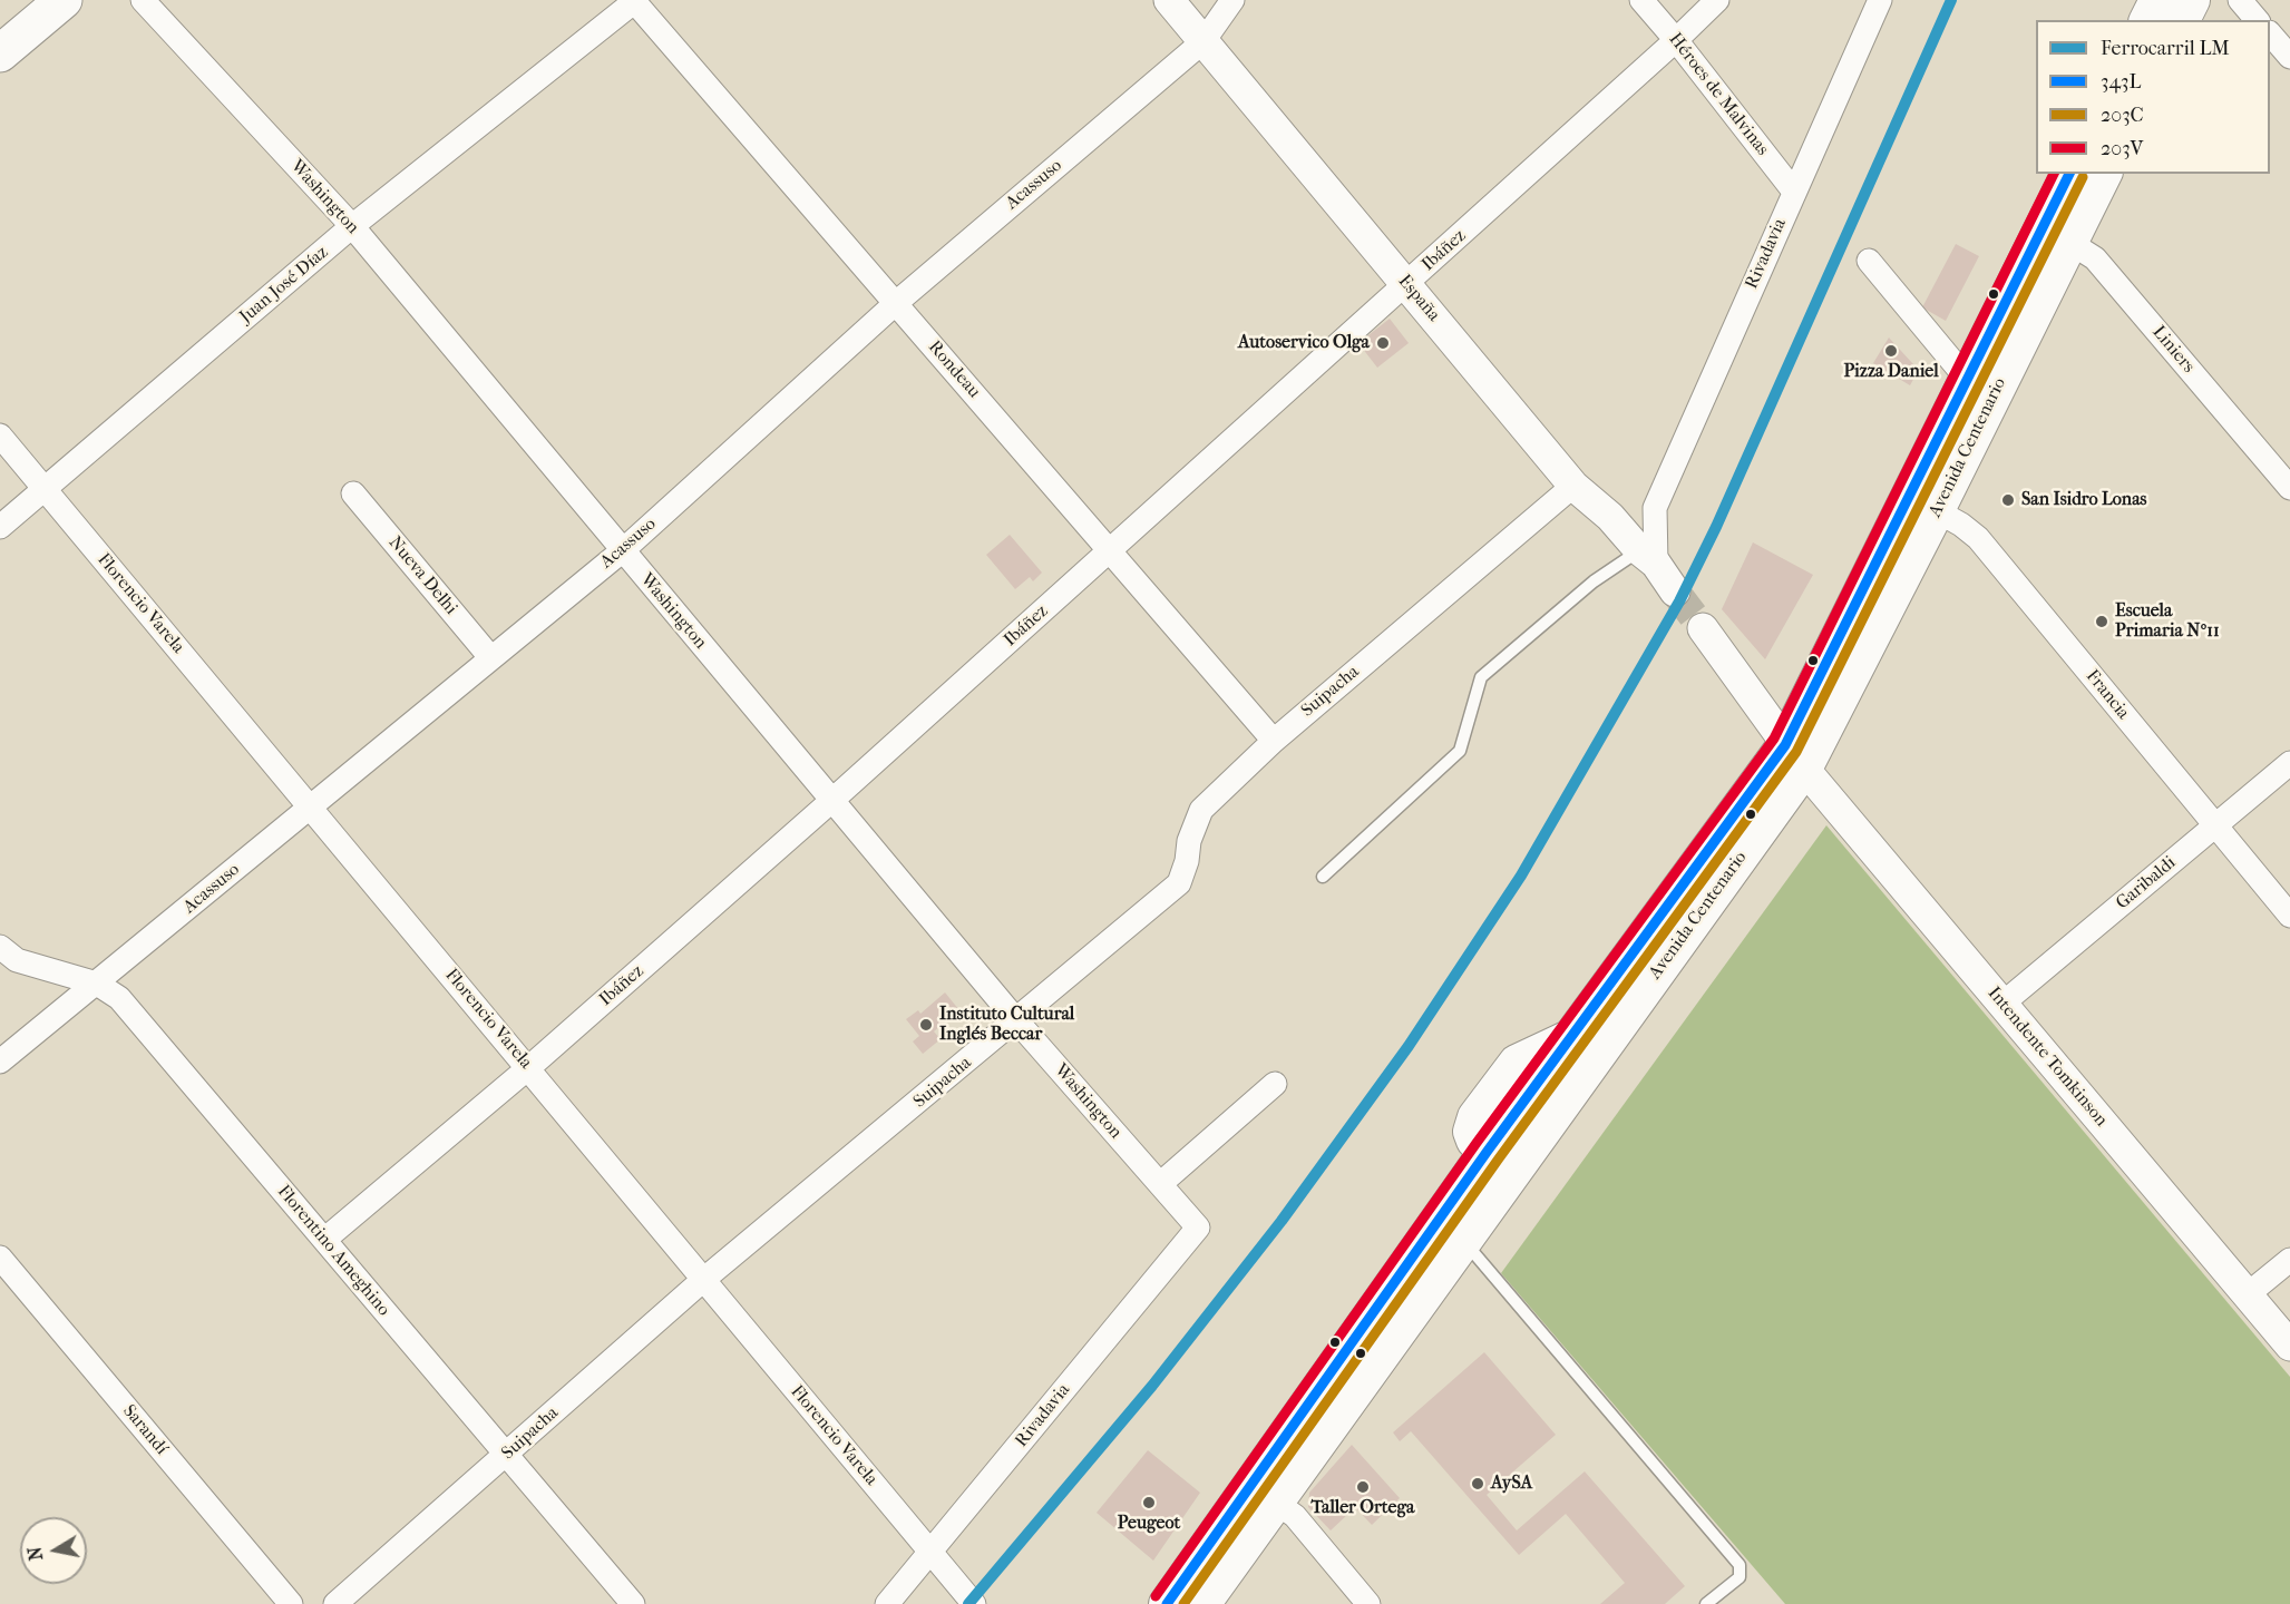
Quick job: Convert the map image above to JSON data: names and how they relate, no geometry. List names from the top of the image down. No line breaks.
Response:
{"streets":{"main road":["Avenida Centenario"],"street":["Héroes de Malvinas","Acassuso","Washington","Ibáñez","Rivadavia","Juan José Díaz","España","Liniers","Rondeau","Nueva Delhi","Florencio Varela","Suipacha","Francia","Garibaldi","Intendente Tomkinson","Florentino Ameghino","Sarandí"]},"crossings":[["Héroes de Malvinas","Ibáñez"],["Héroes de Malvinas","Rivadavia"],["Acassuso","Washington"],["Acassuso","España"],["Acassuso","Rondeau"],["Acassuso","Nueva Delhi"],["Acassuso","Florencio Varela"],["Acassuso","Florentino Ameghino"],["Washington","Ibáñez"],["Washington","Rivadavia"],["Washington","Juan José Díaz"],["Washington","Suipacha"],["Ibáñez","España"],["Ibáñez","Rondeau"],["Ibáñez","Florencio Varela"],["Ibáñez","Florentino Ameghino"],["Rivadavia","España"],["Rivadavia","Florencio Varela"],["Juan José Díaz","Rondeau"],["Juan José Díaz","Florencio Varela"],["España","Suipacha"],["Liniers","Avenida Centenario"],["Rondeau","Suipacha"],["Avenida Centenario","Francia"],["Avenida Centenario","Intendente Tomkinson"],["Florencio Varela","Suipacha"],["Suipacha","Florentino Ameghino"],["Francia","Garibaldi"],["Garibaldi","Intendente Tomkinson"]],"places":["Autoservico Olga","Pizza Daniel","San Isidro Lonas","Escuela Primaria Nº11","Instituto Cultural Inglés Beccar","AySA","Taller Ortega","Peugeot"],"lines":["rail line LM","transit line 343L","transit line 203V","transit line 203C"],"legend":["Ferrocarril LM","343L","203C","203V"],"north":"left"}
